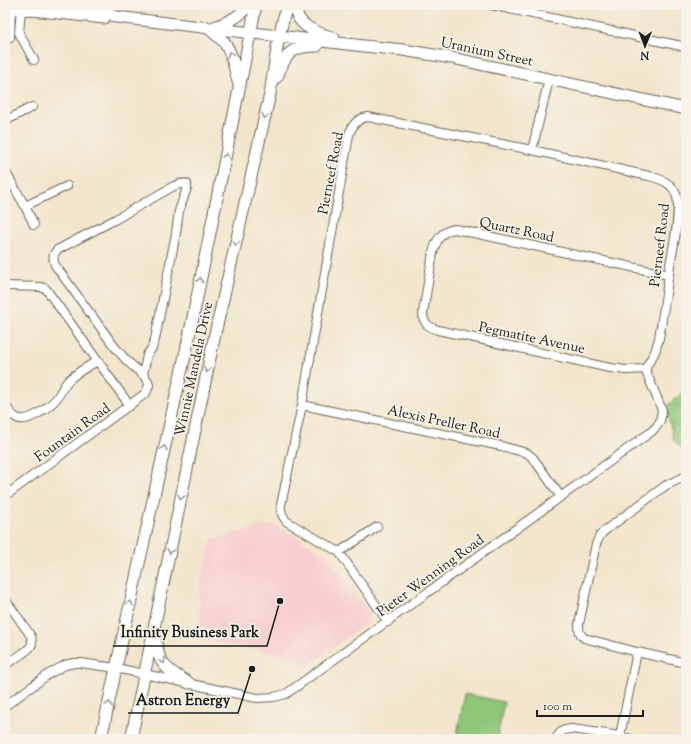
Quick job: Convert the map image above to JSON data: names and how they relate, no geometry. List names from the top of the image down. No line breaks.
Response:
{"streets":{"main road":["Uranium Street","Winnie Mandela Drive"],"street":["Pierneef Road","Quartz Road","Pegmatite Avenue","Alexis Preller Road","Fountain Road","Pieter Wenning Road"]},"crossings":[["Uranium Street","Winnie Mandela Drive"],["Pierneef Road","Quartz Road"],["Pierneef Road","Pegmatite Avenue"],["Pierneef Road","Alexis Preller Road"],["Pierneef Road","Pieter Wenning Road"],["Quartz Road","Pegmatite Avenue"],["Pegmatite Avenue","Pieter Wenning Road"],["Winnie Mandela Drive","Pieter Wenning Road"],["Alexis Preller Road","Pieter Wenning Road"]],"places":["Infinity Business Park","Astron Energy"],"scale_bar":"100 m","north":"bottom"}
